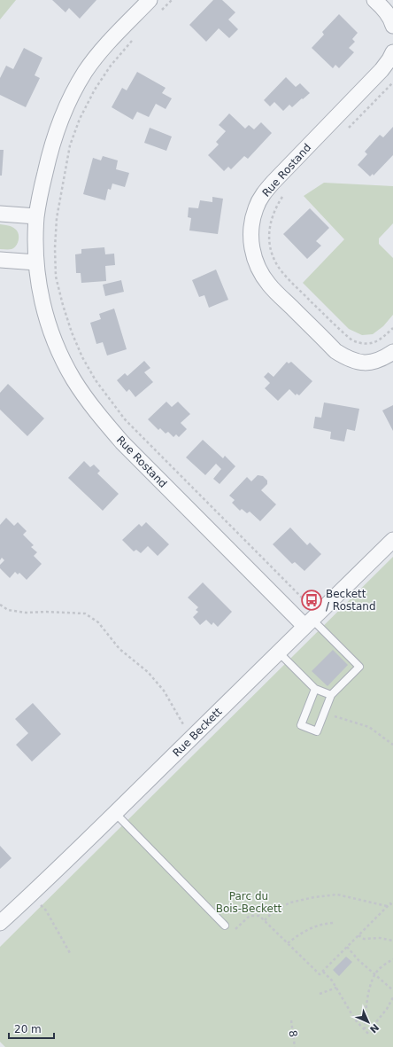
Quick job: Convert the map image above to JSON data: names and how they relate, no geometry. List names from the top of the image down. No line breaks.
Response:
{"streets":{"street":["Rue Rostand","Rue Beckett"],"path":["8"]},"crossings":[["Rue Rostand","Rue Beckett"]],"parks":["Parc du Bois-Beckett"],"places":{"bus stop":["Beckett / Rostand"]},"scale_bar":"20 m","north":"bottom right"}
